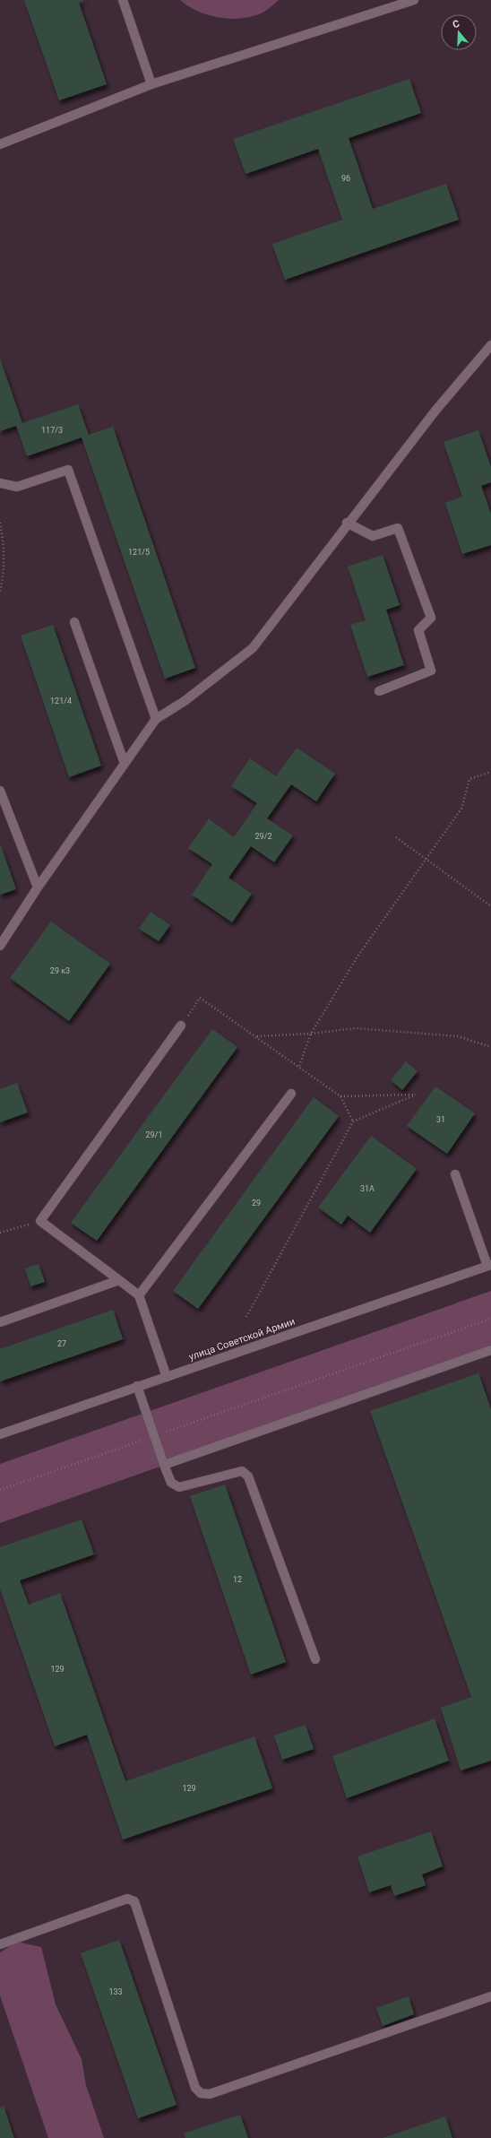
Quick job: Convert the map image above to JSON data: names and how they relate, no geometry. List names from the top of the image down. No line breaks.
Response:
{"streets":{"main road":["улица Советской Армии"]},"house_numbers":["96","117/3","121/5","121/4","29/2","29 к3","31","29/1","31А","29","27","12","129","129","133"],"north":"top"}
